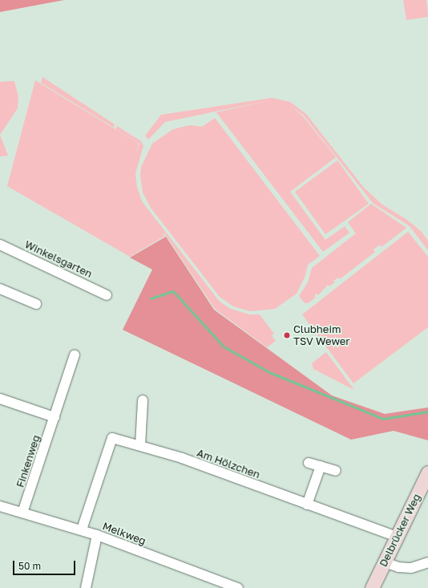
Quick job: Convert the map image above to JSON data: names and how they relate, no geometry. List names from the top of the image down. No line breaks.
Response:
{"streets":{"street":["Winkelsgarten","Finkenweg","Am Hölzchen","Delbrücker Weg","Melkweg"]},"crossings":[["Finkenweg","Melkweg"],["Am Hölzchen","Delbrücker Weg"],["Am Hölzchen","Melkweg"]],"places":["Clubheim TSV Wewer"],"scale_bar":"50 m"}
